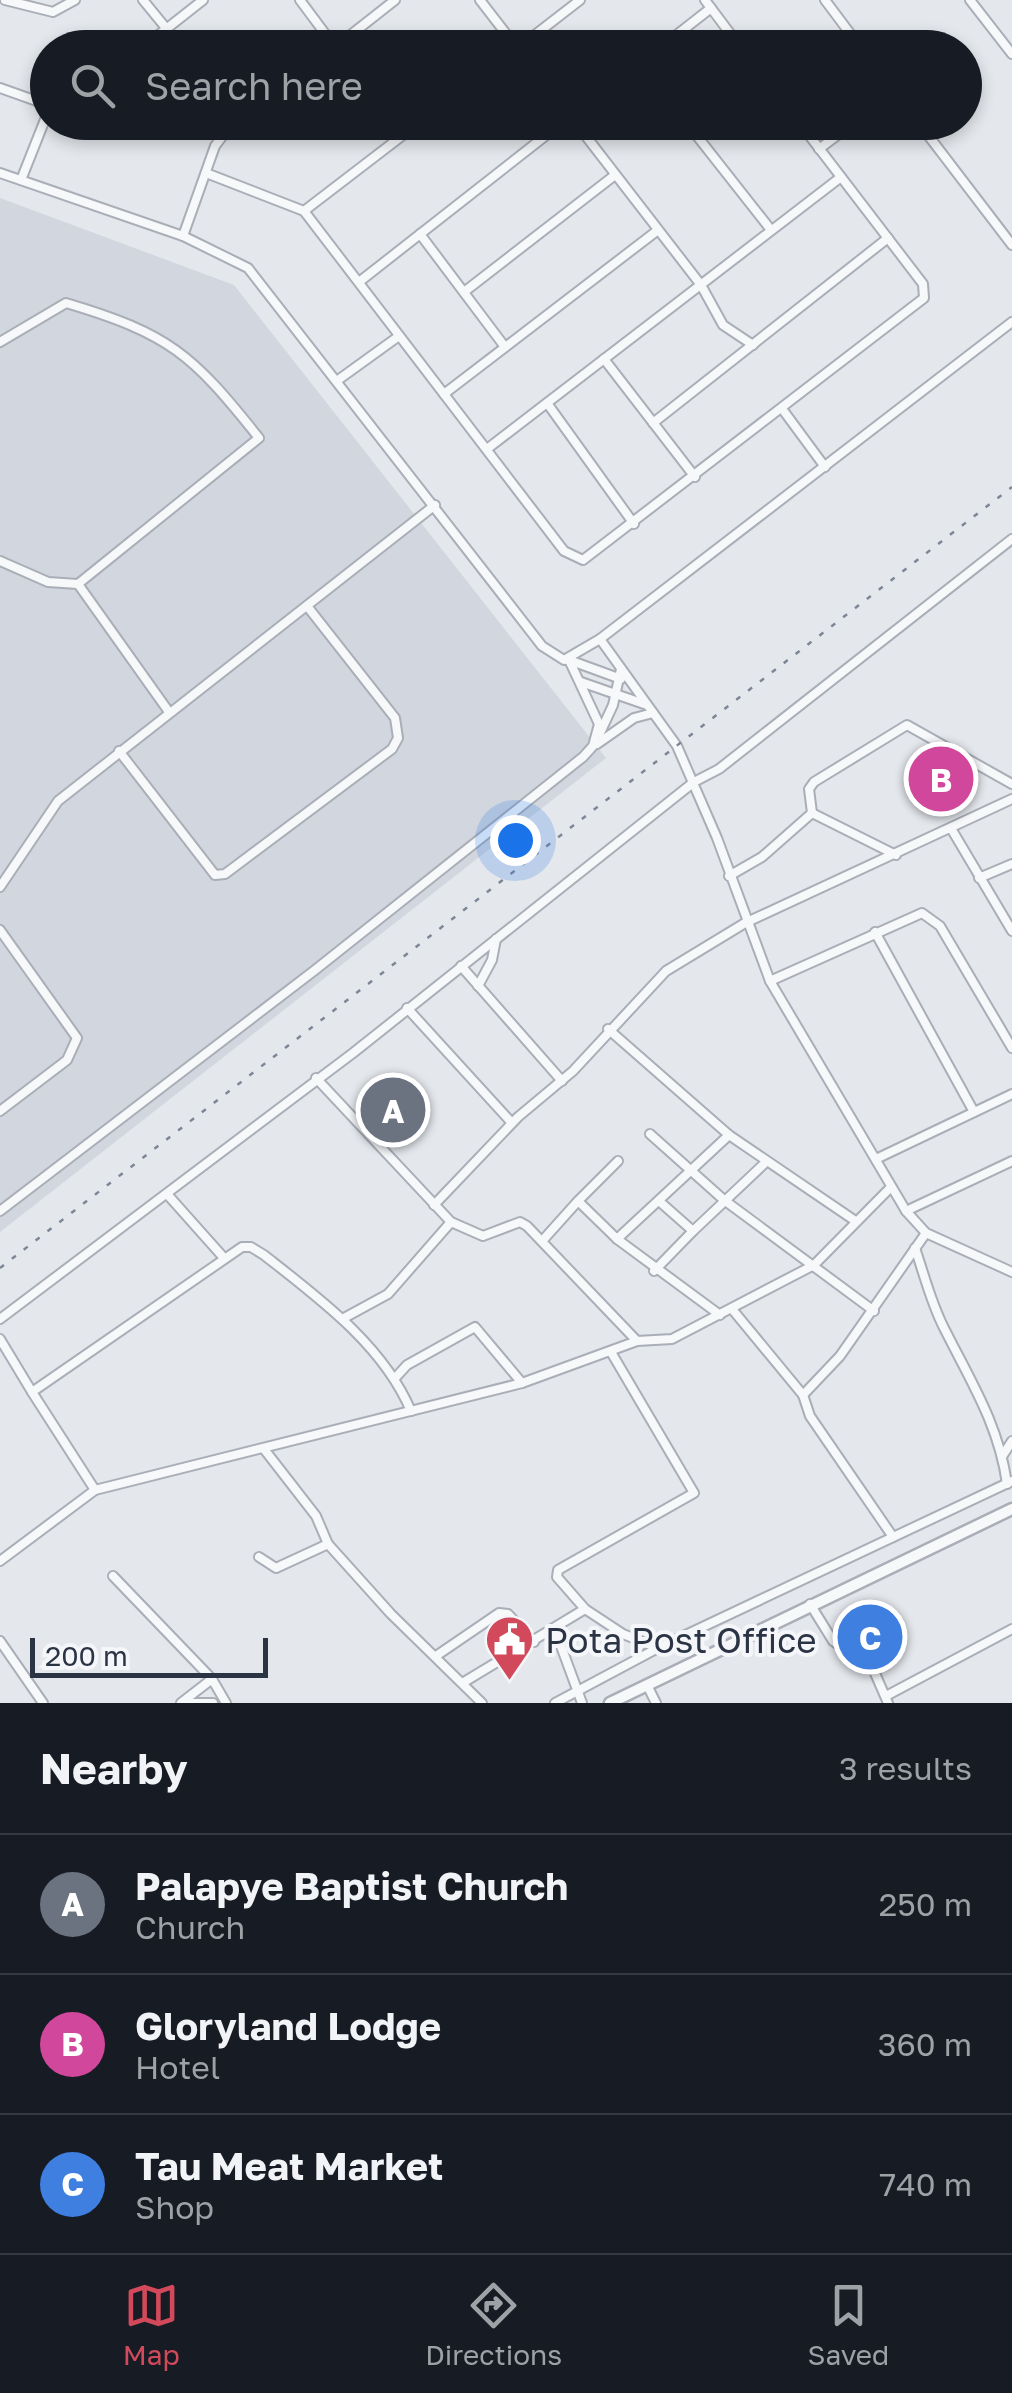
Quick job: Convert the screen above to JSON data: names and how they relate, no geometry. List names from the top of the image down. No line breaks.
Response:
{"places":{"public building":["Pota Post Office"]},"scale_bar":"200 m","page":{"search":"Search here","pins":["B","A","C"],"scale":"200 m","heading":["Nearby","3 results"],"list":[{"mark":"A","name":"Palapye Baptist Church","note":"Church","value":"250 m"},{"mark":"B","name":"Gloryland Lodge","note":"Hotel","value":"360 m"},{"mark":"C","name":"Tau Meat Market","note":"Shop","value":"740 m"}],"nav":["Map","Directions","Saved"]}}
